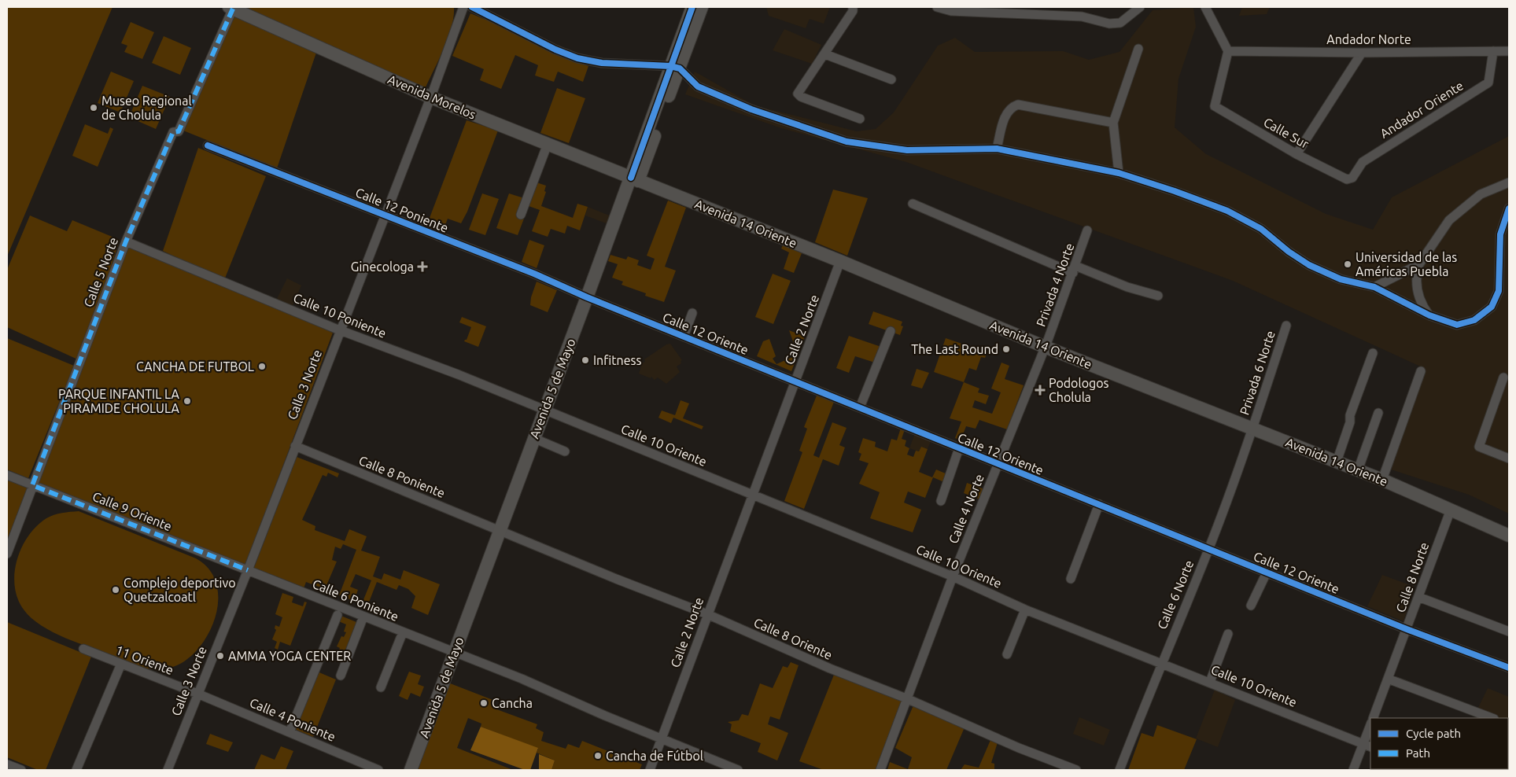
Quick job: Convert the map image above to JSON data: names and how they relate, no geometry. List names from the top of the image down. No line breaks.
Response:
{"streets":{"main road":["Avenida Morelos","Avenida 14 Oriente","Avenida 5 de Mayo"],"street":["Andador Norte","Andador Oriente","Calle Sur","Calle 12 Poniente","Calle 5 Norte","Privada 4 Norte","Calle 10 Poniente","Calle 2 Norte","Calle 12 Oriente","Privada 6 Norte","Calle 3 Norte","Calle 10 Oriente","Calle 8 Poniente","Calle 4 Norte","Calle 9 Oriente","Calle 8 Norte","Calle 6 Norte","Calle 6 Poniente","Calle 8 Oriente","11 Oriente","Calle 4 Poniente"]},"crossings":[["Andador Norte","Andador Oriente"],["Andador Norte","Calle Sur"],["Avenida Morelos","Avenida 14 Oriente"],["Avenida Morelos","Calle 5 Norte"],["Avenida Morelos","Calle 3 Norte"],["Avenida Morelos","Avenida 5 de Mayo"],["Andador Oriente","Calle Sur"],["Calle 12 Poniente","Calle 12 Oriente"],["Calle 12 Poniente","Calle 3 Norte"],["Calle 12 Poniente","Avenida 5 de Mayo"],["Avenida 14 Oriente","Privada 4 Norte"],["Avenida 14 Oriente","Calle 2 Norte"],["Avenida 14 Oriente","Privada 6 Norte"],["Avenida 14 Oriente","Avenida 5 de Mayo"],["Avenida 14 Oriente","Calle 4 Norte"],["Avenida 14 Oriente","Calle 8 Norte"],["Avenida 14 Oriente","Calle 6 Norte"],["Calle 5 Norte","Calle 10 Poniente"],["Calle 5 Norte","Calle 9 Oriente"],["Privada 4 Norte","Calle 4 Norte"],["Calle 10 Poniente","Calle 3 Norte"],["Calle 10 Poniente","Avenida 5 de Mayo"],["Calle 10 Poniente","Calle 10 Oriente"],["Calle 2 Norte","Calle 12 Oriente"],["Calle 2 Norte","Calle 10 Oriente"],["Calle 2 Norte","Calle 6 Poniente"],["Calle 2 Norte","Calle 8 Oriente"],["Calle 12 Oriente","Avenida 5 de Mayo"],["Calle 12 Oriente","Calle 4 Norte"],["Calle 12 Oriente","Calle 8 Norte"],["Calle 12 Oriente","Calle 6 Norte"],["Privada 6 Norte","Calle 6 Norte"],["Calle 3 Norte","Calle 8 Poniente"],["Calle 3 Norte","Calle 9 Oriente"],["Calle 3 Norte","Calle 6 Poniente"],["Calle 3 Norte","11 Oriente"],["Calle 3 Norte","Calle 4 Poniente"],["Avenida 5 de Mayo","Calle 10 Oriente"],["Avenida 5 de Mayo","Calle 8 Poniente"],["Avenida 5 de Mayo","Calle 6 Poniente"],["Avenida 5 de Mayo","Calle 8 Oriente"],["Calle 10 Oriente","Calle 4 Norte"],["Calle 10 Oriente","Calle 6 Norte"],["Calle 8 Poniente","Calle 8 Oriente"],["Calle 4 Norte","Calle 8 Oriente"],["Calle 9 Oriente","Calle 6 Poniente"],["11 Oriente","Calle 4 Poniente"]],"places":{"other":["Museo Regional de Cholula","Universidad de las Américas Puebla","The Last Round","Infitness","CANCHA DE FUTBOL","PARQUE INFANTIL LA PIRAMIDE CHOLULA","Complejo deportivo Quetzalcoatl","AMMA YOGA CENTER","Cancha","Cancha de Fútbol"],"health":["Ginecologa","Podologos Cholula"]},"legend":["Cycle path","Path"]}
